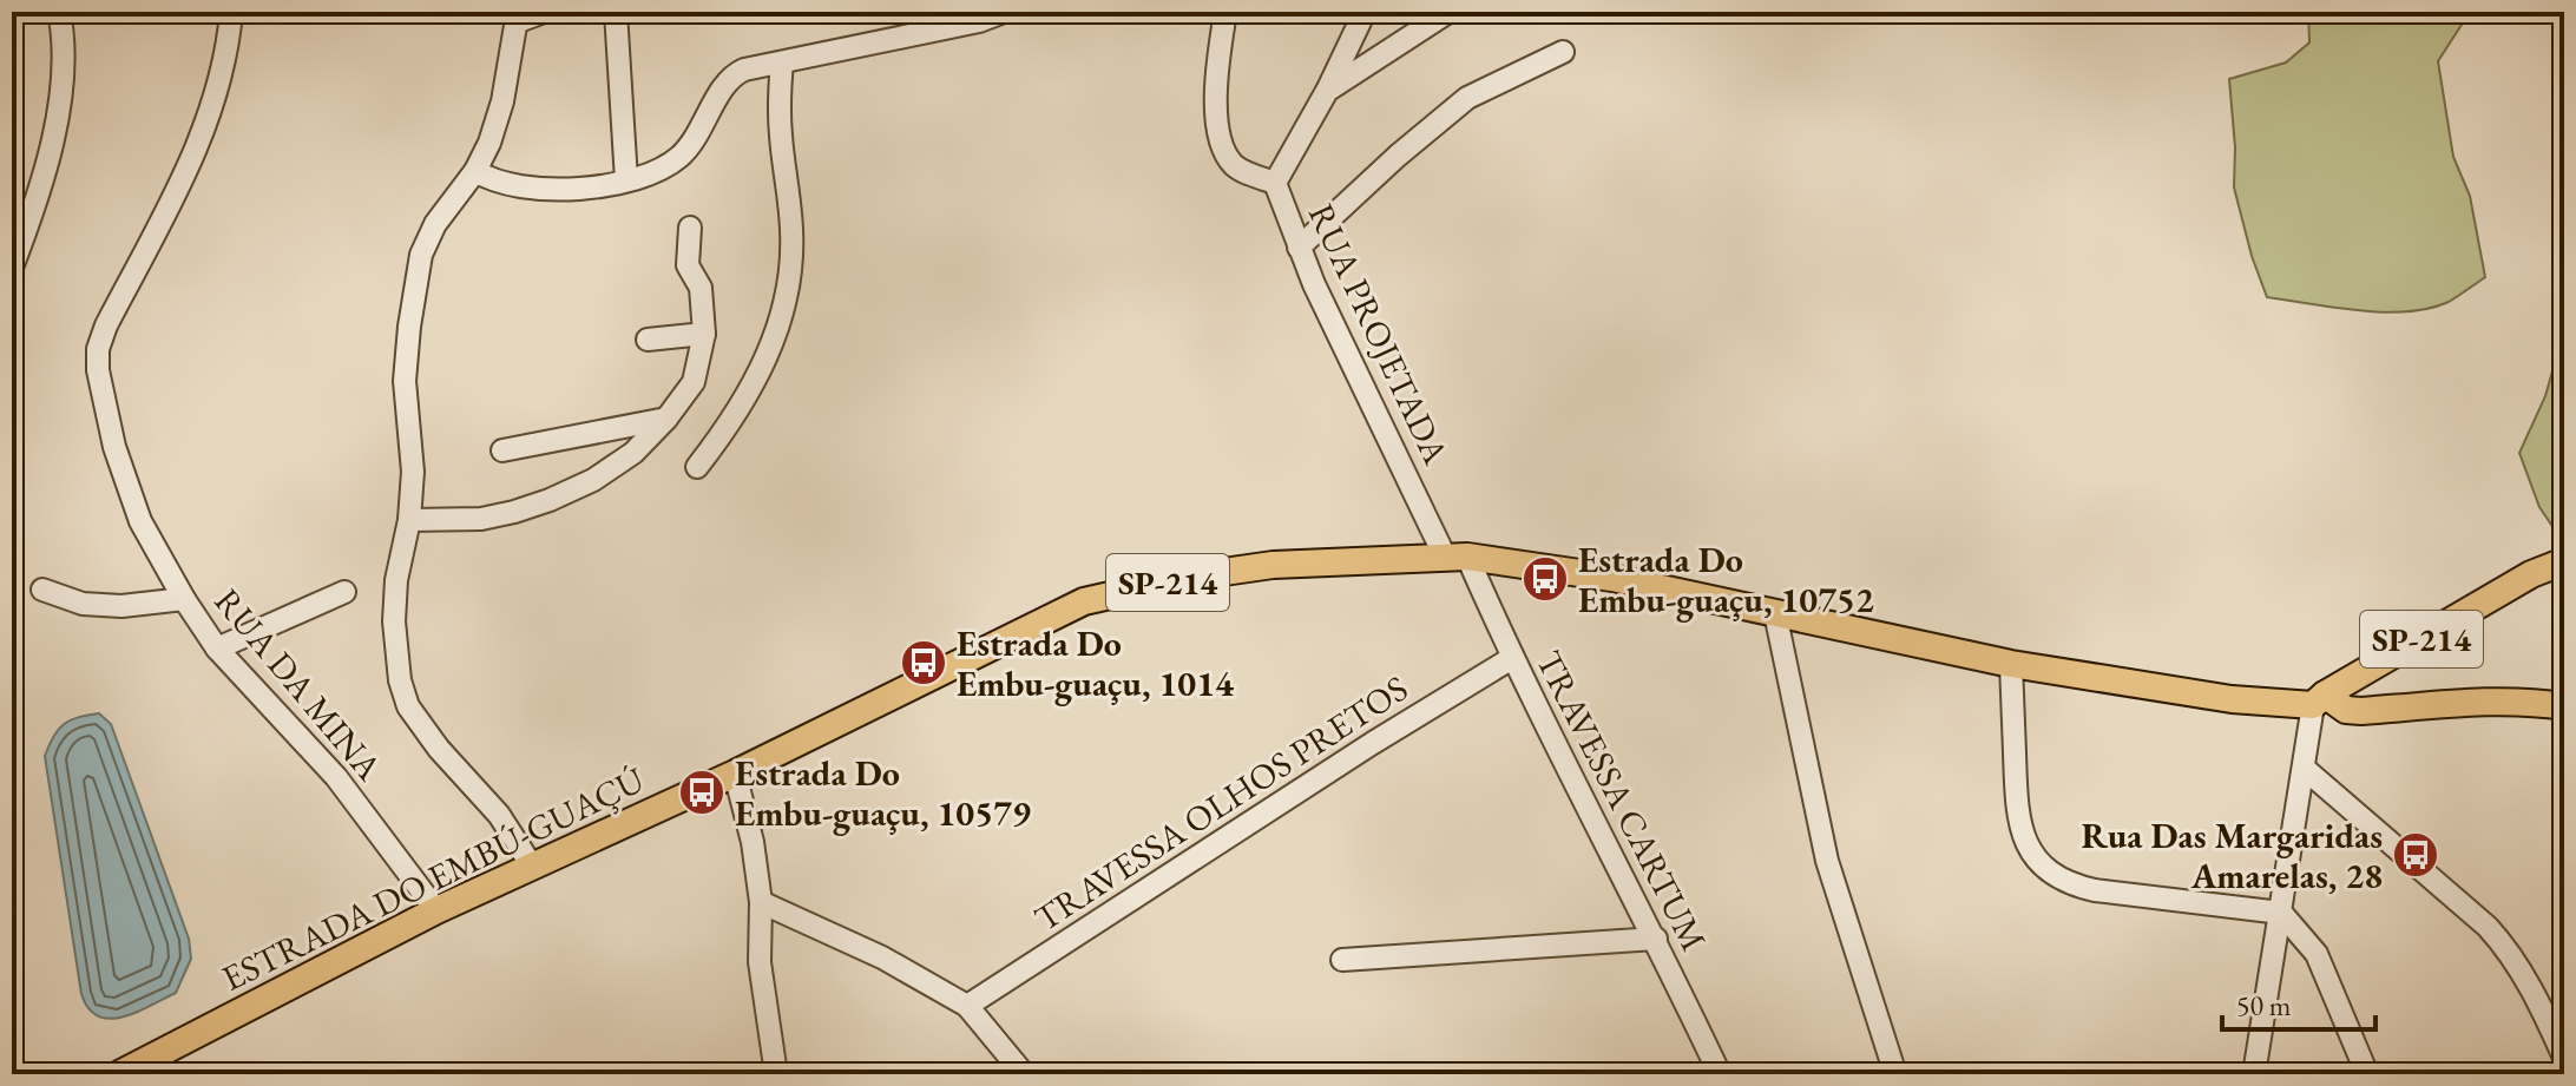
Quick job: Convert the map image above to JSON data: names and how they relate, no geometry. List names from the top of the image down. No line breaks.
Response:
{"streets":{"main road":["SP-214","ESTRADA DO EMBÚ-GUAÇÚ"],"street":["RUA PROJETADA","RUA DA MINA","TRAVESSA CARTUM","TRAVESSA OLHOS PRETOS"]},"crossings":[["RUA PROJETADA","TRAVESSA CARTUM"],["RUA PROJETADA","ESTRADA DO EMBÚ-GUAÇÚ"],["SP-214","ESTRADA DO EMBÚ-GUAÇÚ"],["RUA DA MINA","ESTRADA DO EMBÚ-GUAÇÚ"],["TRAVESSA CARTUM","TRAVESSA OLHOS PRETOS"],["TRAVESSA CARTUM","ESTRADA DO EMBÚ-GUAÇÚ"]],"places":{"bus stop":["Estrada Do Embu-guaçu, 10752","Estrada Do Embu-guaçu, 1014","Estrada Do Embu-guaçu, 10579","Rua Das Margaridas Amarelas, 28"]},"scale_bar":"50 m"}
